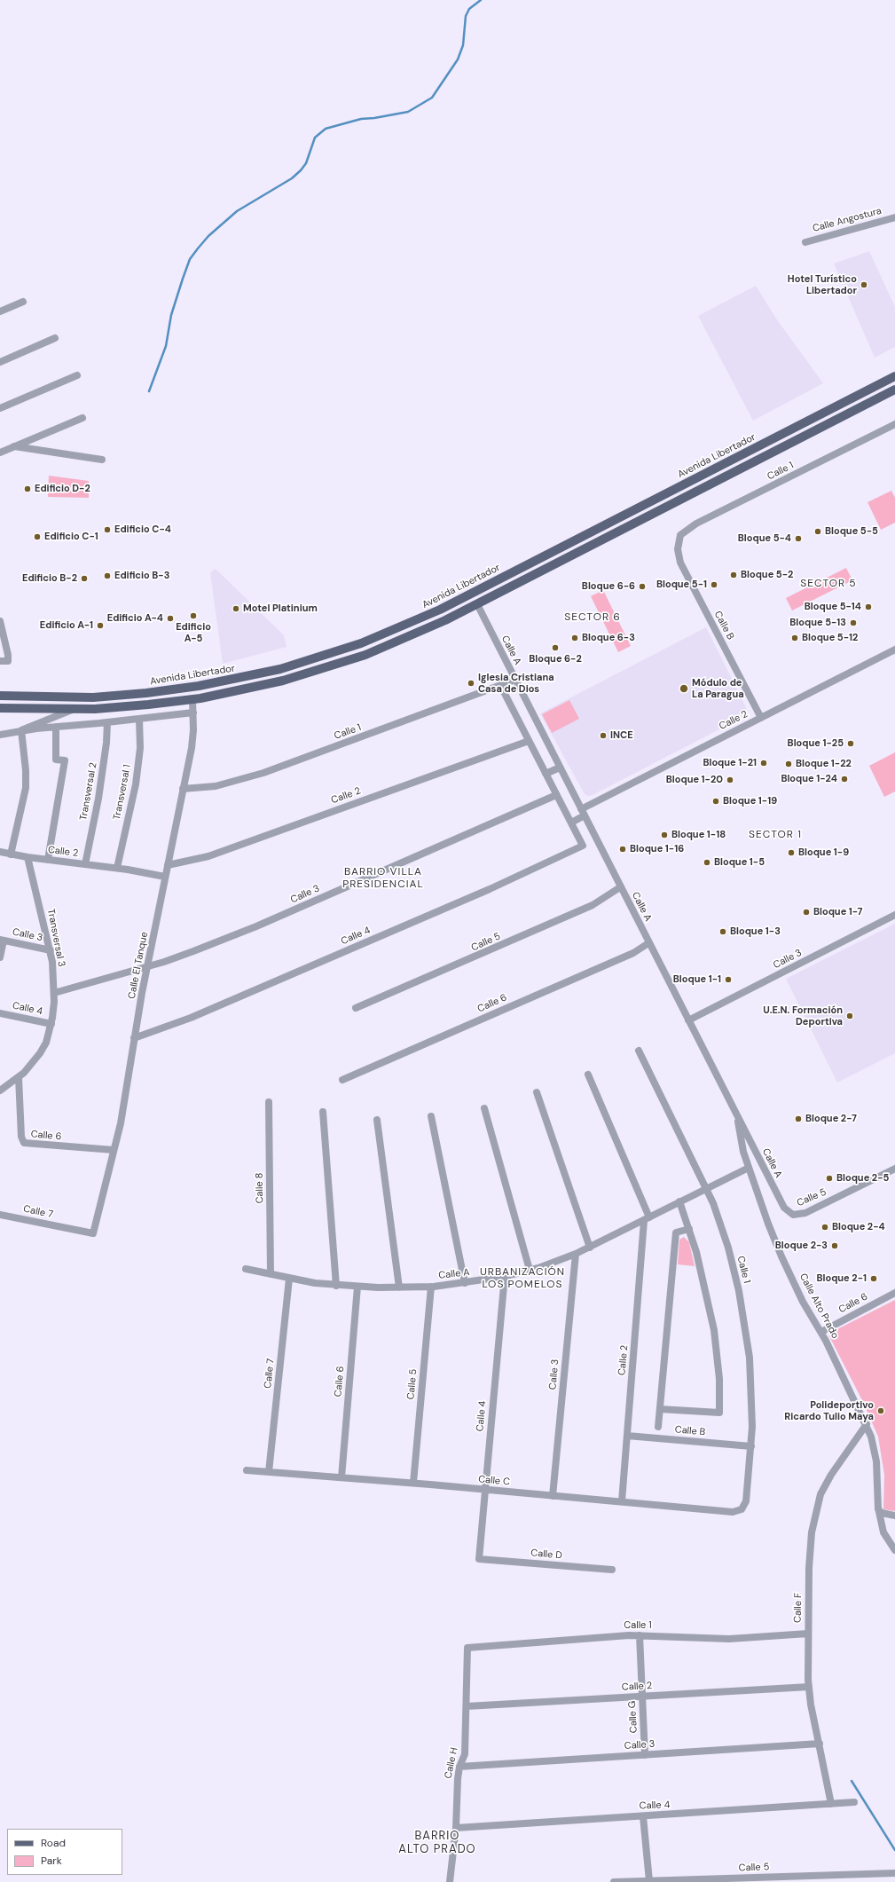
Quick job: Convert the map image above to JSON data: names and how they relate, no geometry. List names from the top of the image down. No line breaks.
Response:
{"streets":{"main road":["Avenida Libertador"],"street":["Calle Angostura","Calle 1","Calle B","Calle A","Calle 2","Transversal 2","Transversal 1","Calle 3","Calle 4","Transversal 3","Calle 5","Calle El Tanque","Calle 6","Calle 8","Calle 7","Calle Alto Prado","Calle C","Calle D","Calle F","Calle G","Calle H"]},"crossings":[["Calle 1","Calle B"],["Calle 1","Calle A"],["Calle 1","Calle El Tanque"],["Calle 1","Calle C"],["Calle 1","Calle F"],["Calle 1","Calle G"],["Calle 1","Calle H"],["Calle B","Calle 2"],["Calle A","Calle 2"],["Calle A","Calle 3"],["Calle A","Calle 4"],["Calle A","Calle 5"],["Calle A","Calle 6"],["Calle A","Calle 8"],["Calle A","Calle 7"],["Calle A","Calle Alto Prado"],["Calle 2","Transversal 2"],["Calle 2","Transversal 1"],["Calle 2","Calle 4"],["Calle 2","Transversal 3"],["Calle 2","Calle El Tanque"],["Calle 2","Calle C"],["Calle 2","Calle F"],["Calle 2","Calle G"],["Calle 2","Calle H"],["Calle 3","Transversal 3"],["Calle 3","Calle El Tanque"],["Calle 3","Calle C"],["Calle 3","Calle F"],["Calle 3","Calle G"],["Calle 3","Calle H"],["Calle 4","Transversal 3"],["Calle 4","Calle El Tanque"],["Calle 4","Calle C"],["Calle 4","Calle D"],["Calle 4","Calle F"],["Calle 4","Calle H"],["Transversal 3","Calle 6"],["Calle 5","Calle C"],["Calle El Tanque","Calle 6"],["Calle El Tanque","Calle 7"],["Calle 6","Calle Alto Prado"],["Calle 6","Calle C"],["Calle 7","Calle C"],["Calle Alto Prado","Calle F"]],"districts":["SECTOR 5","SECTOR 6","SECTOR 1","BARRIO VILLA PRESIDENCIAL","URBANIZACIÓN LOS POMELOS","BARRIO ALTO PRADO"],"places":["Hotel Turístico Libertador","Edificio D-2","Edificio C-4","Bloque 5-5","Edificio C-1","Bloque 5-4","Bloque 5-2","Edificio B-3","Edificio B-2","Bloque 5-1","Bloque 6-6","Bloque 5-14","Motel Platinium","Edificio A-5","Edificio A-4","Bloque 5-13","Edificio A-1","Bloque 6-3","Bloque 5-12","Bloque 6-2","Iglesia Cristiana Casa de Dios","Módulo de La Paragua","INCE","Bloque 1-25","Bloque 1-21","Bloque 1-22","Bloque 1-24","Bloque 1-20","Bloque 1-19","Bloque 1-18","Bloque 1-16","Bloque 1-9","Bloque 1-5","Bloque 1-7","Bloque 1-3","Bloque 1-1","U.E.N. Formación Deportiva","Bloque 2-7","Bloque 2-5","Bloque 2-4","Bloque 2-3","Bloque 2-1","Polideportivo Ricardo Tulio Maya"],"legend":["Road","Park"]}
